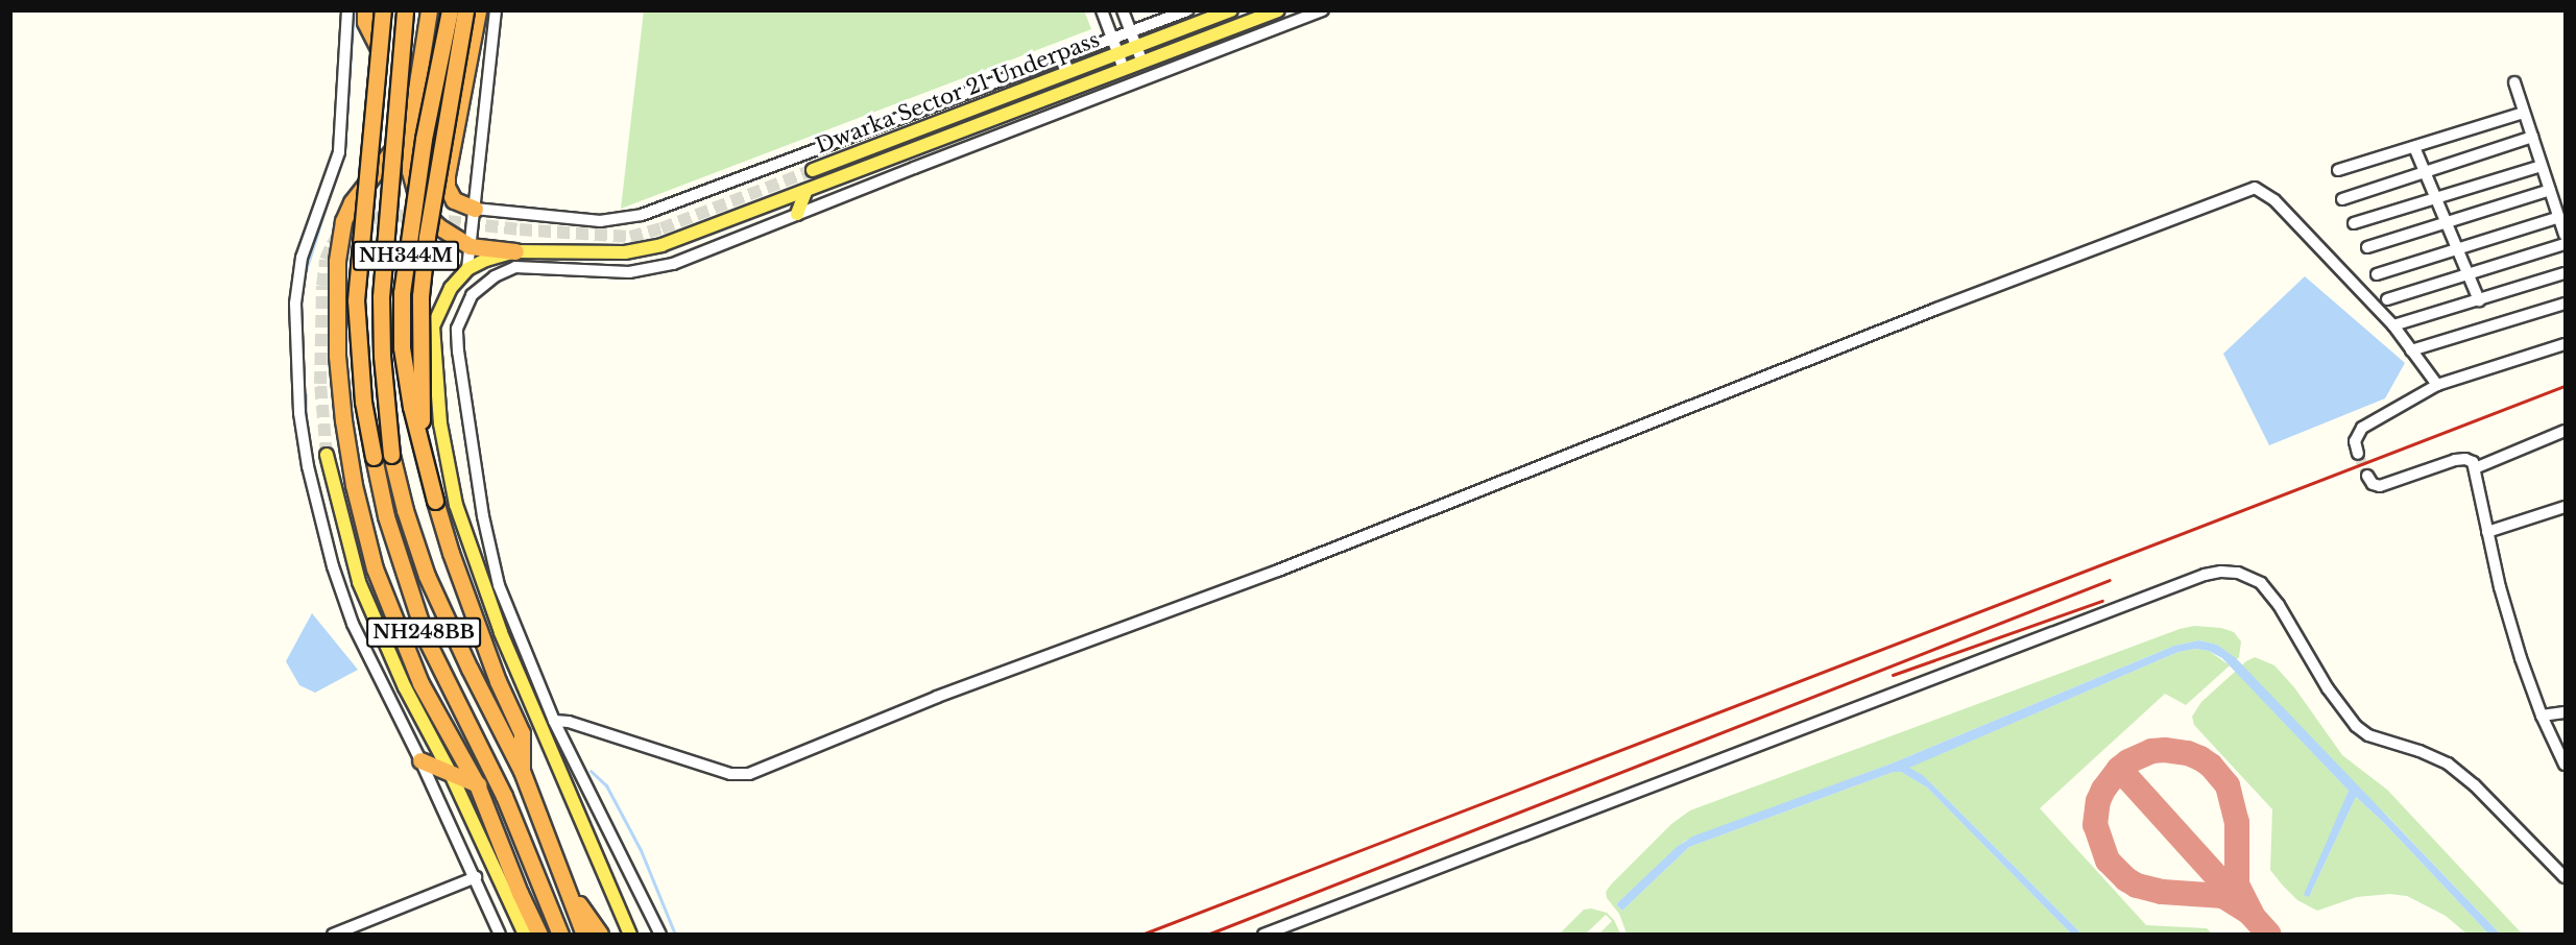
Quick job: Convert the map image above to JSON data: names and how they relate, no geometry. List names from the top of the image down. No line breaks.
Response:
{"streets":{"highway":["NH344M","NH248BB"],"main road":["Dwarka Sector 21 Underpass"]},"crossings":[["NH344M","NH248BB"]]}
